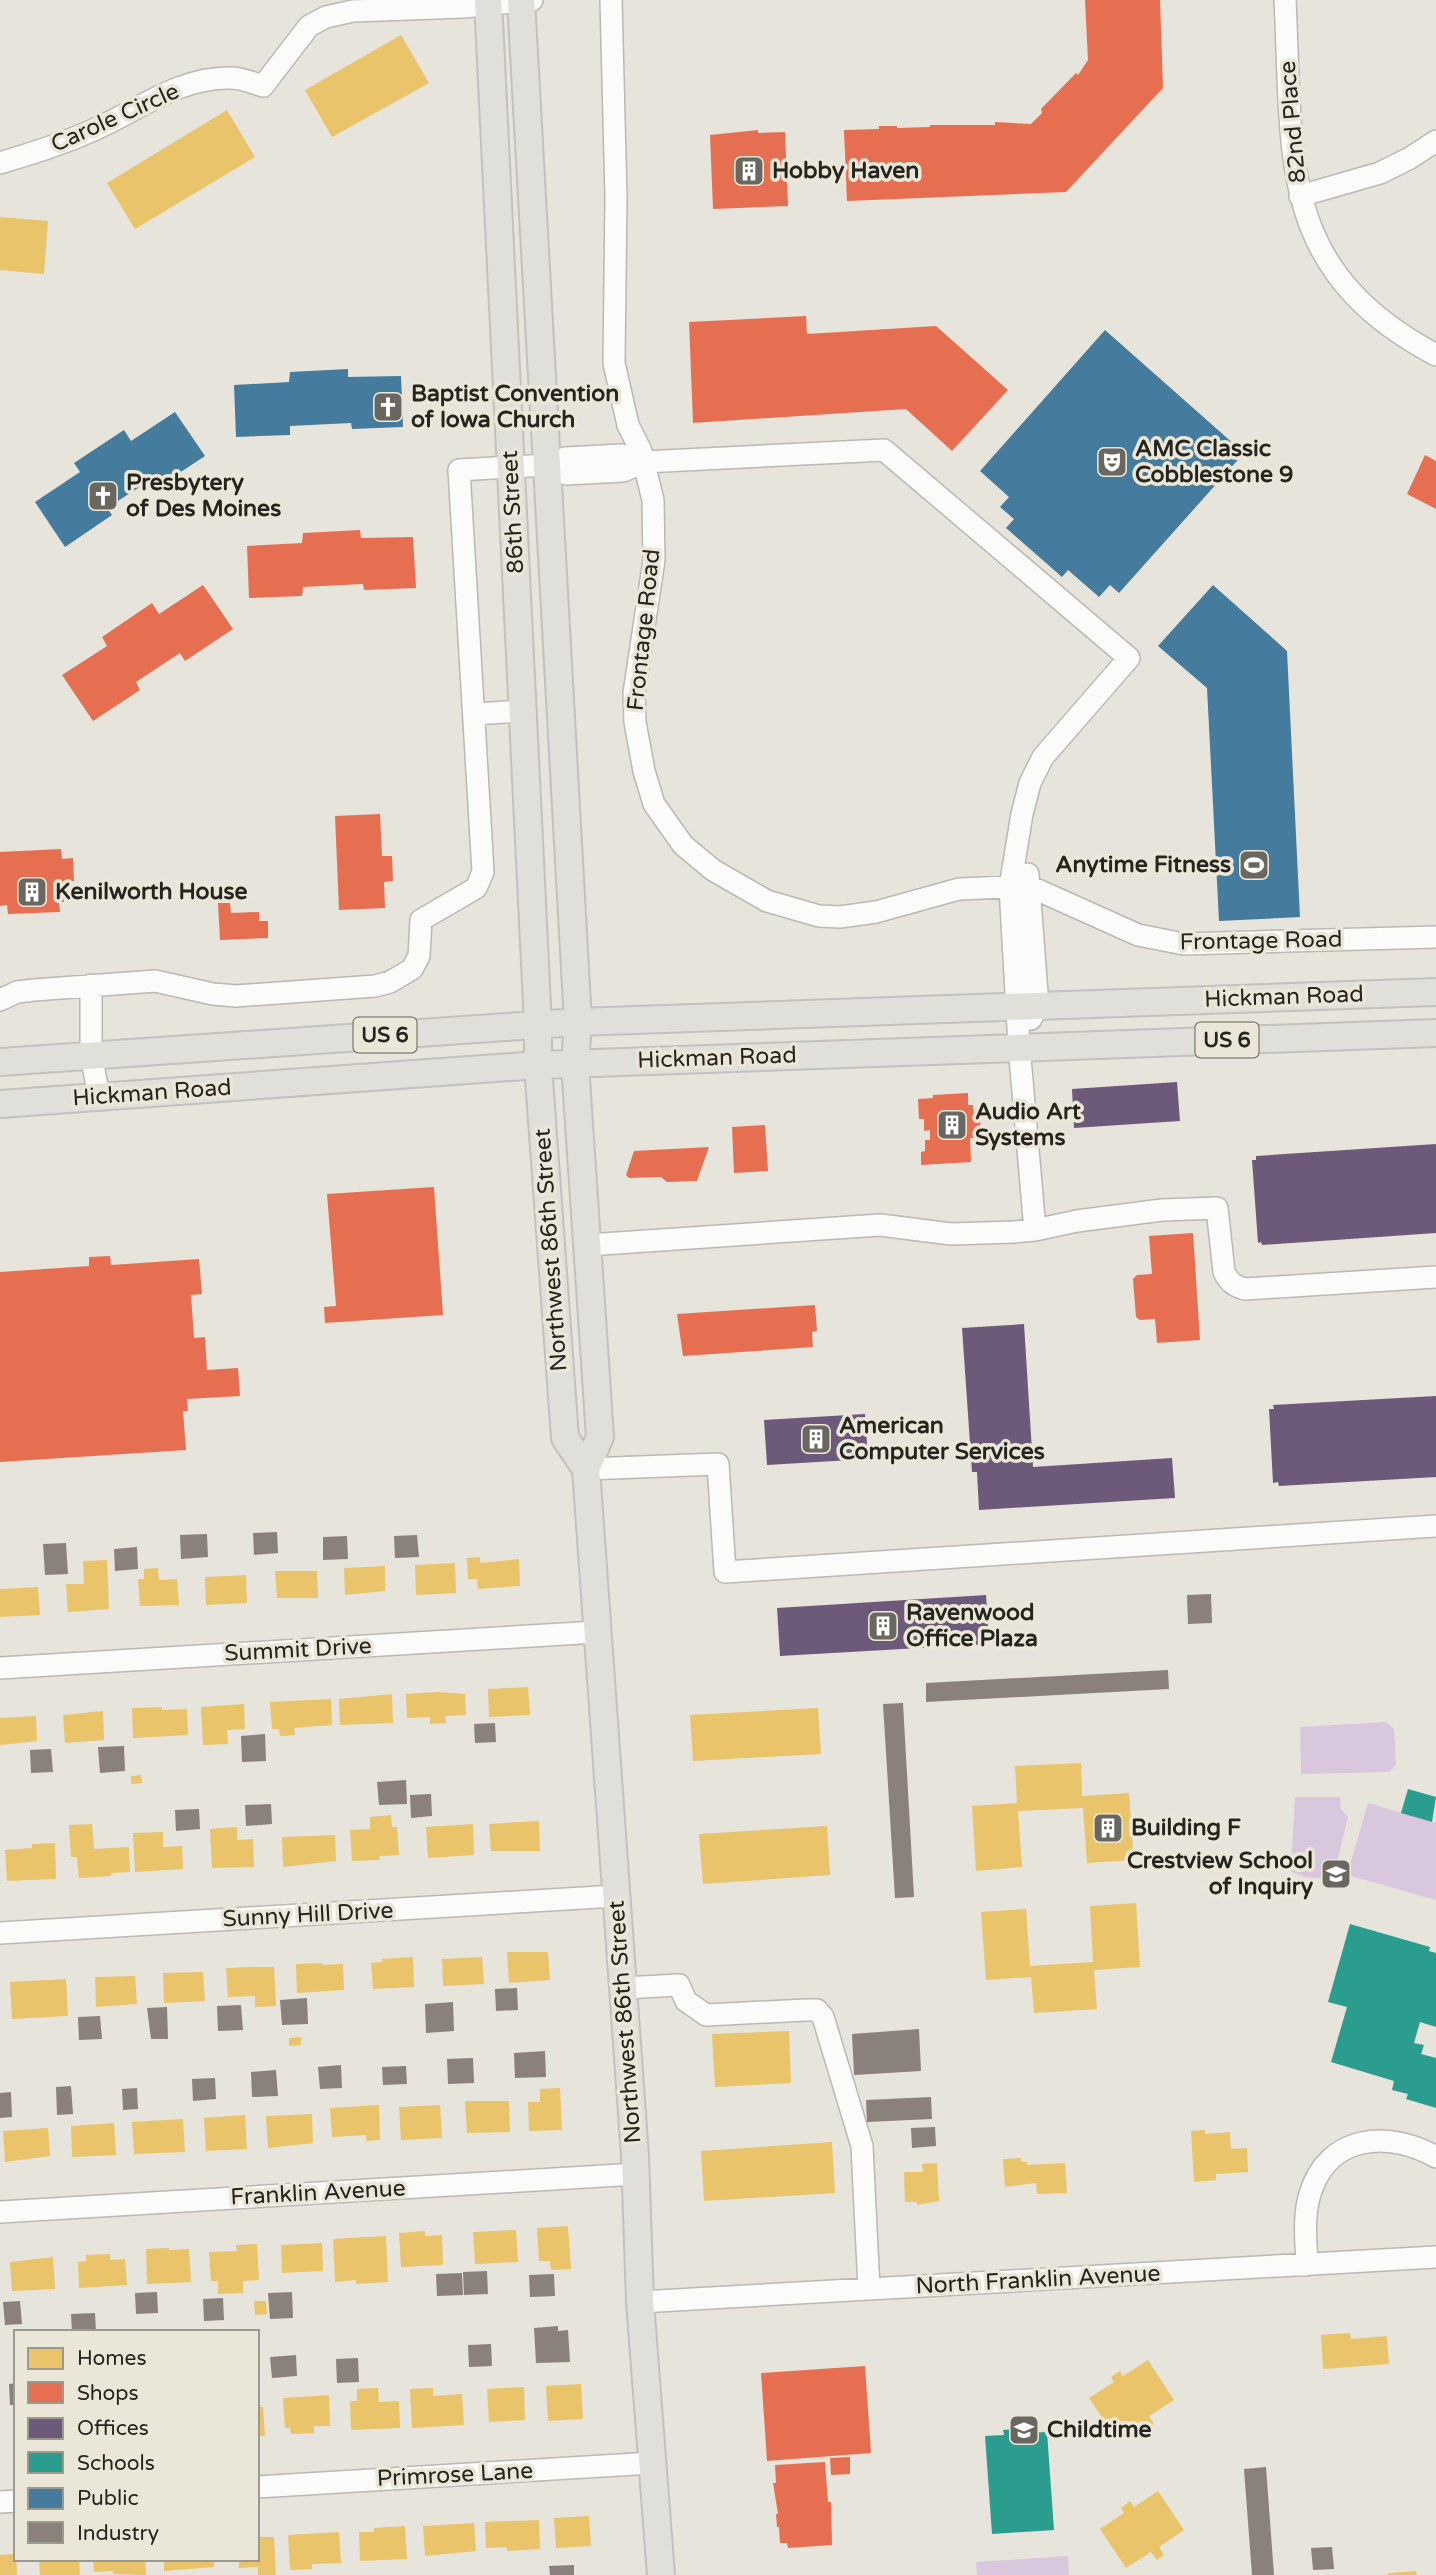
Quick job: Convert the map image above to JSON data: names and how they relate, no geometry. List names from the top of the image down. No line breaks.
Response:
{"streets":{"main road":["86th Street","Hickman Road","US 6","Northwest 86th Street"],"street":["Carole Circle","82nd Place","Frontage Road","Summit Drive","Sunny Hill Drive","Franklin Avenue","North Franklin Avenue","Primrose Lane"]},"crossings":[["Carole Circle","86th Street"],["86th Street","Hickman Road"],["86th Street","Northwest 86th Street"],["Hickman Road","Northwest 86th Street"],["Northwest 86th Street","Summit Drive"],["Northwest 86th Street","Sunny Hill Drive"],["Northwest 86th Street","Franklin Avenue"],["Northwest 86th Street","North Franklin Avenue"],["Northwest 86th Street","Primrose Lane"]],"places":{"building":["Hobby Haven","Kenilworth House","Audio Art Systems","American Computer Services","Ravenwood Office Plaza","Building F"],"church":["Baptist Convention of Iowa Church","Presbytery of Des Moines"],"theatre":["AMC Classic Cobblestone 9"],"sports":["Anytime Fitness"],"school or university":["Crestview School of Inquiry","Childtime"]},"legend":["Homes","Shops","Offices","Schools","Public","Industry"]}
